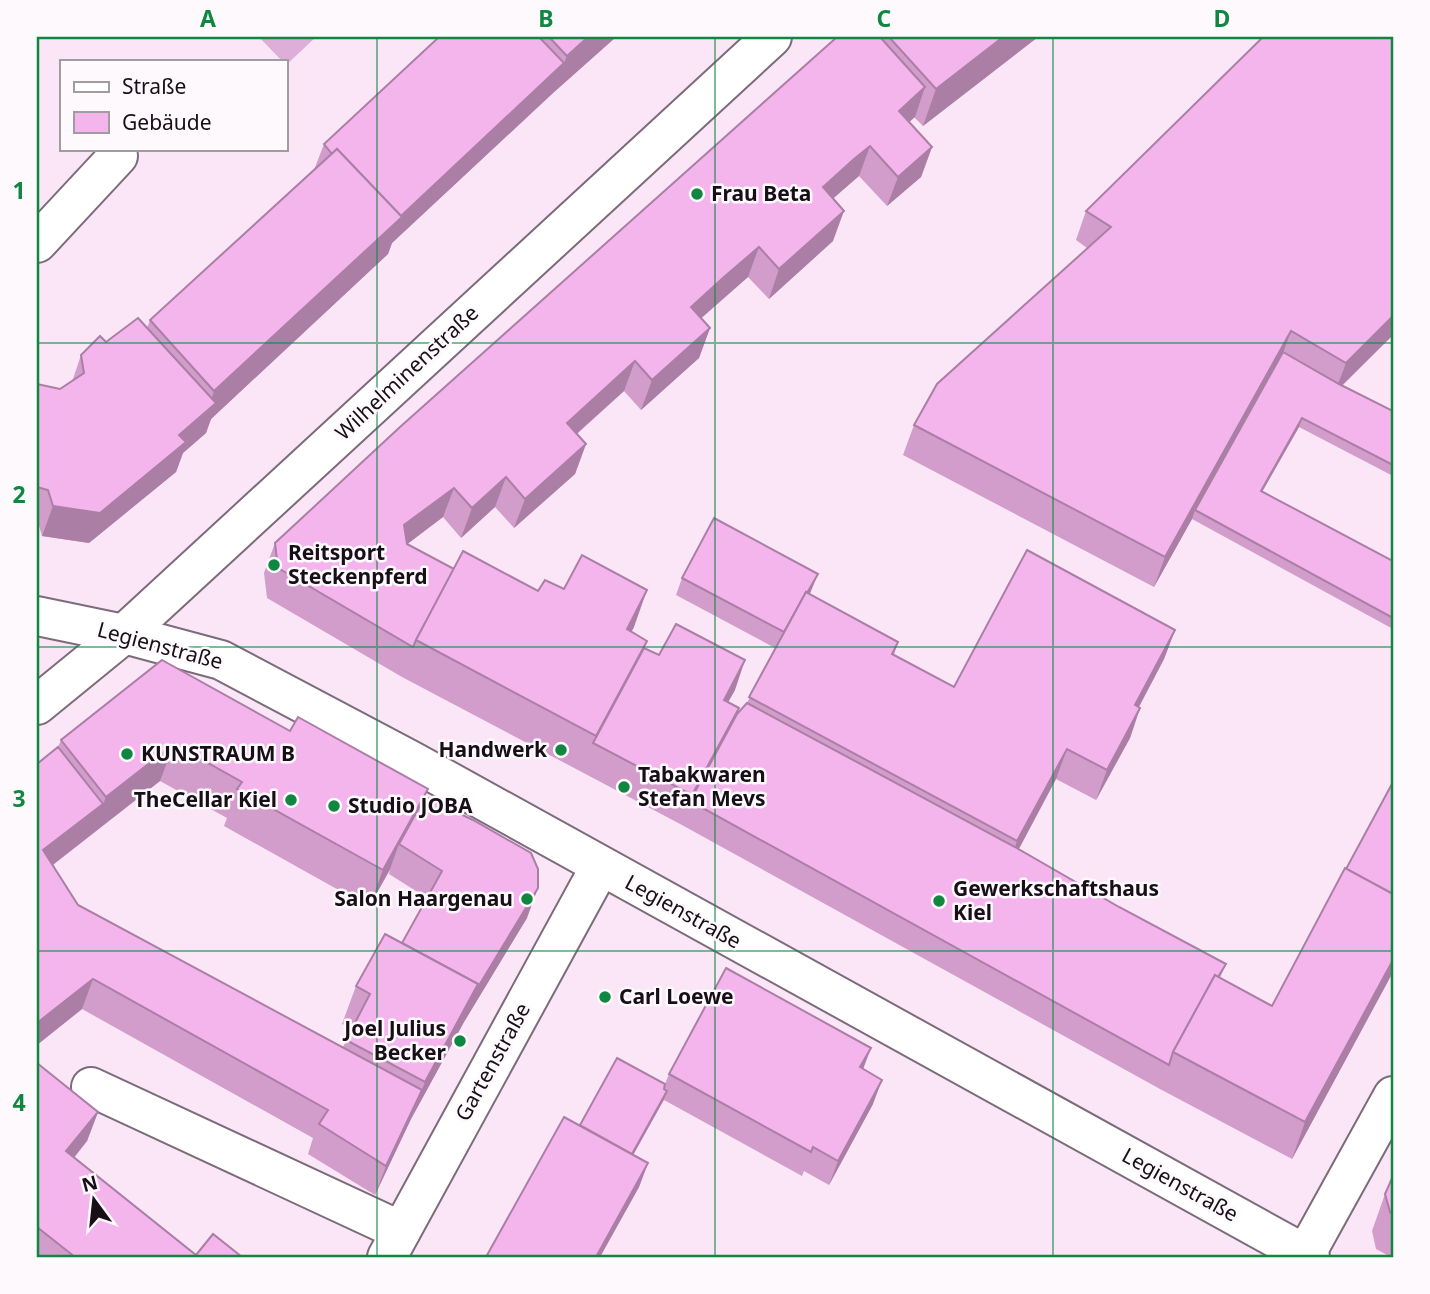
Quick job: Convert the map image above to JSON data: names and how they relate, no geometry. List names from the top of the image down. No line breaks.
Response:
{"streets":{"street":["Wilhelminenstraße","Legienstraße","Gartenstraße"]},"crossings":[["Wilhelminenstraße","Legienstraße"],["Legienstraße","Gartenstraße"]],"places":["Frau Beta","Reitsport Steckenpferd","Handwerk","KUNSTRAUM B","Tabakwaren Stefan Mevs","TheCellar Kiel","Studio JOBA","Salon Haargenau","Gewerkschaftshaus Kiel","Carl Loewe","Joel Julius Becker"],"legend":["Straße","Gebäude"],"north":"top","grid":{"columns":["A","B","C","D"],"rows":["1","2","3","4"]}}
